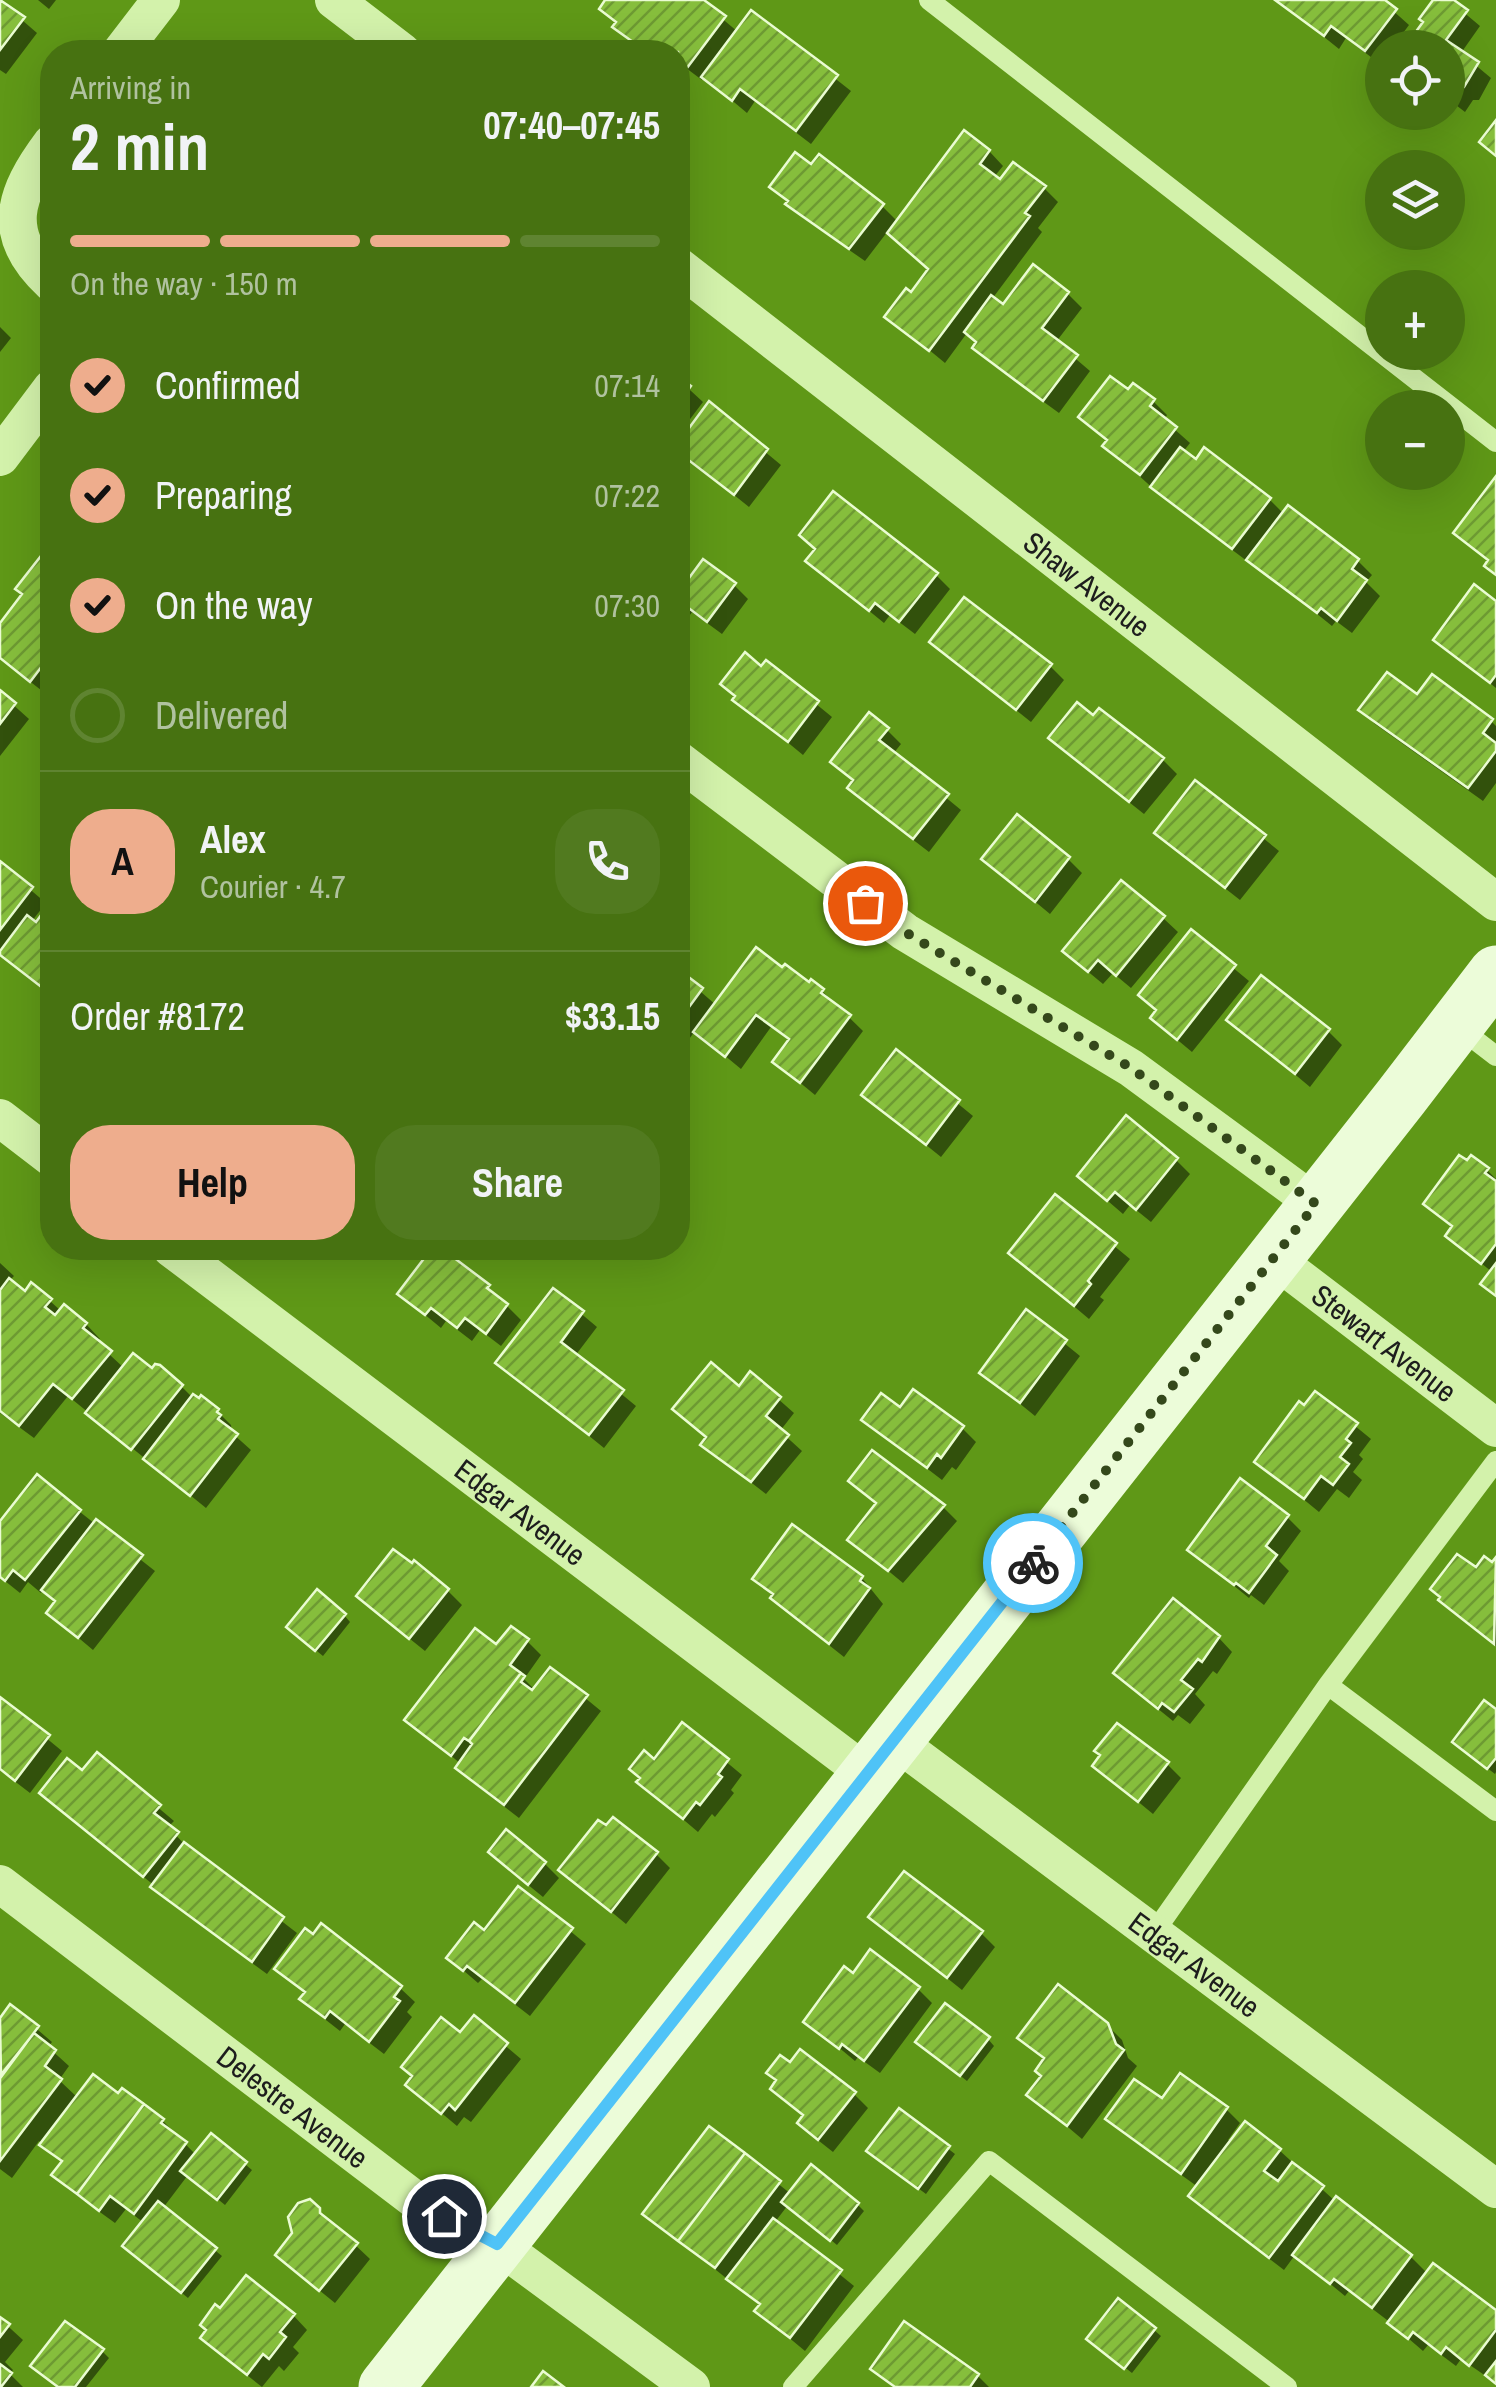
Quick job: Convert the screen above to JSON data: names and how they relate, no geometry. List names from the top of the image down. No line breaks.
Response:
{"streets":{"street":["Shaw Avenue","Stewart Avenue","Edgar Avenue","Delestre Avenue"]},"page":{"map_buttons":["+","−"],"heading":["2 min","Arriving in","07:40–07:45"],"panel":["Alex","Courier · 4.7","Order #8172","$33.15"],"bar":"On the way · 150 m","list":[["Confirmed","07:14"],["Preparing","07:22"],["On the way","07:30"],"Delivered"],"round":"A","buttons":["Help","Share"]}}
